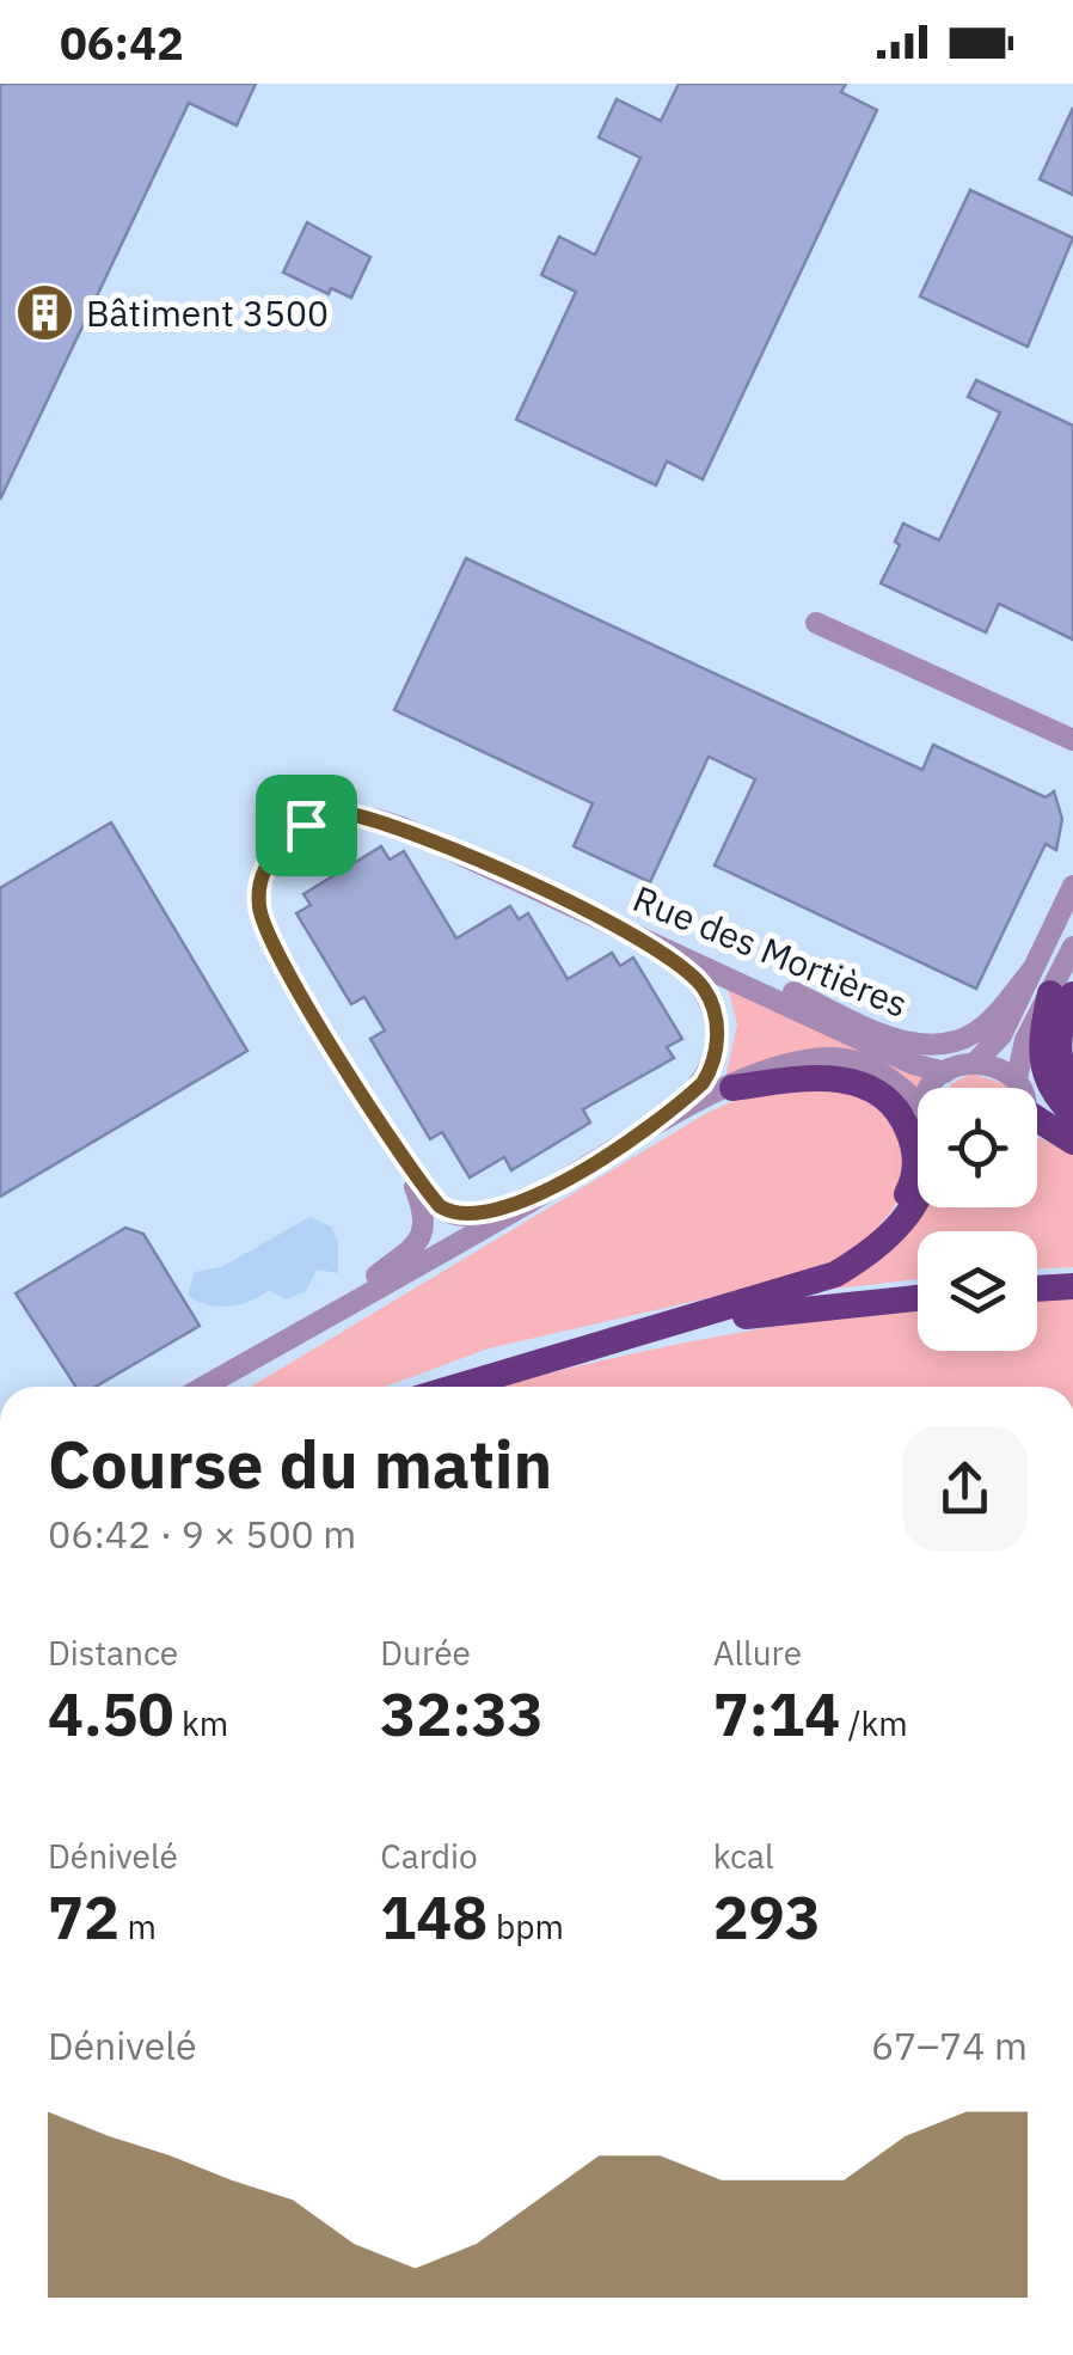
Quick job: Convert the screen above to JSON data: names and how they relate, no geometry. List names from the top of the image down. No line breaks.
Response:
{"streets":{"street":["Rue des Mortières"]},"places":{"building":["Bâtiment 3500"]},"page":{"status":"06:42","heading":["Course du matin","06:42 · 9 × 500 m"],"stats":[["Distance","4.50 km"],["Durée","32:33"],["Allure","7:14 /km"],["Dénivelé","72 m"],["Cardio","148 bpm"],["kcal","293"]],"chart":["Dénivelé","67–74 m"]}}
